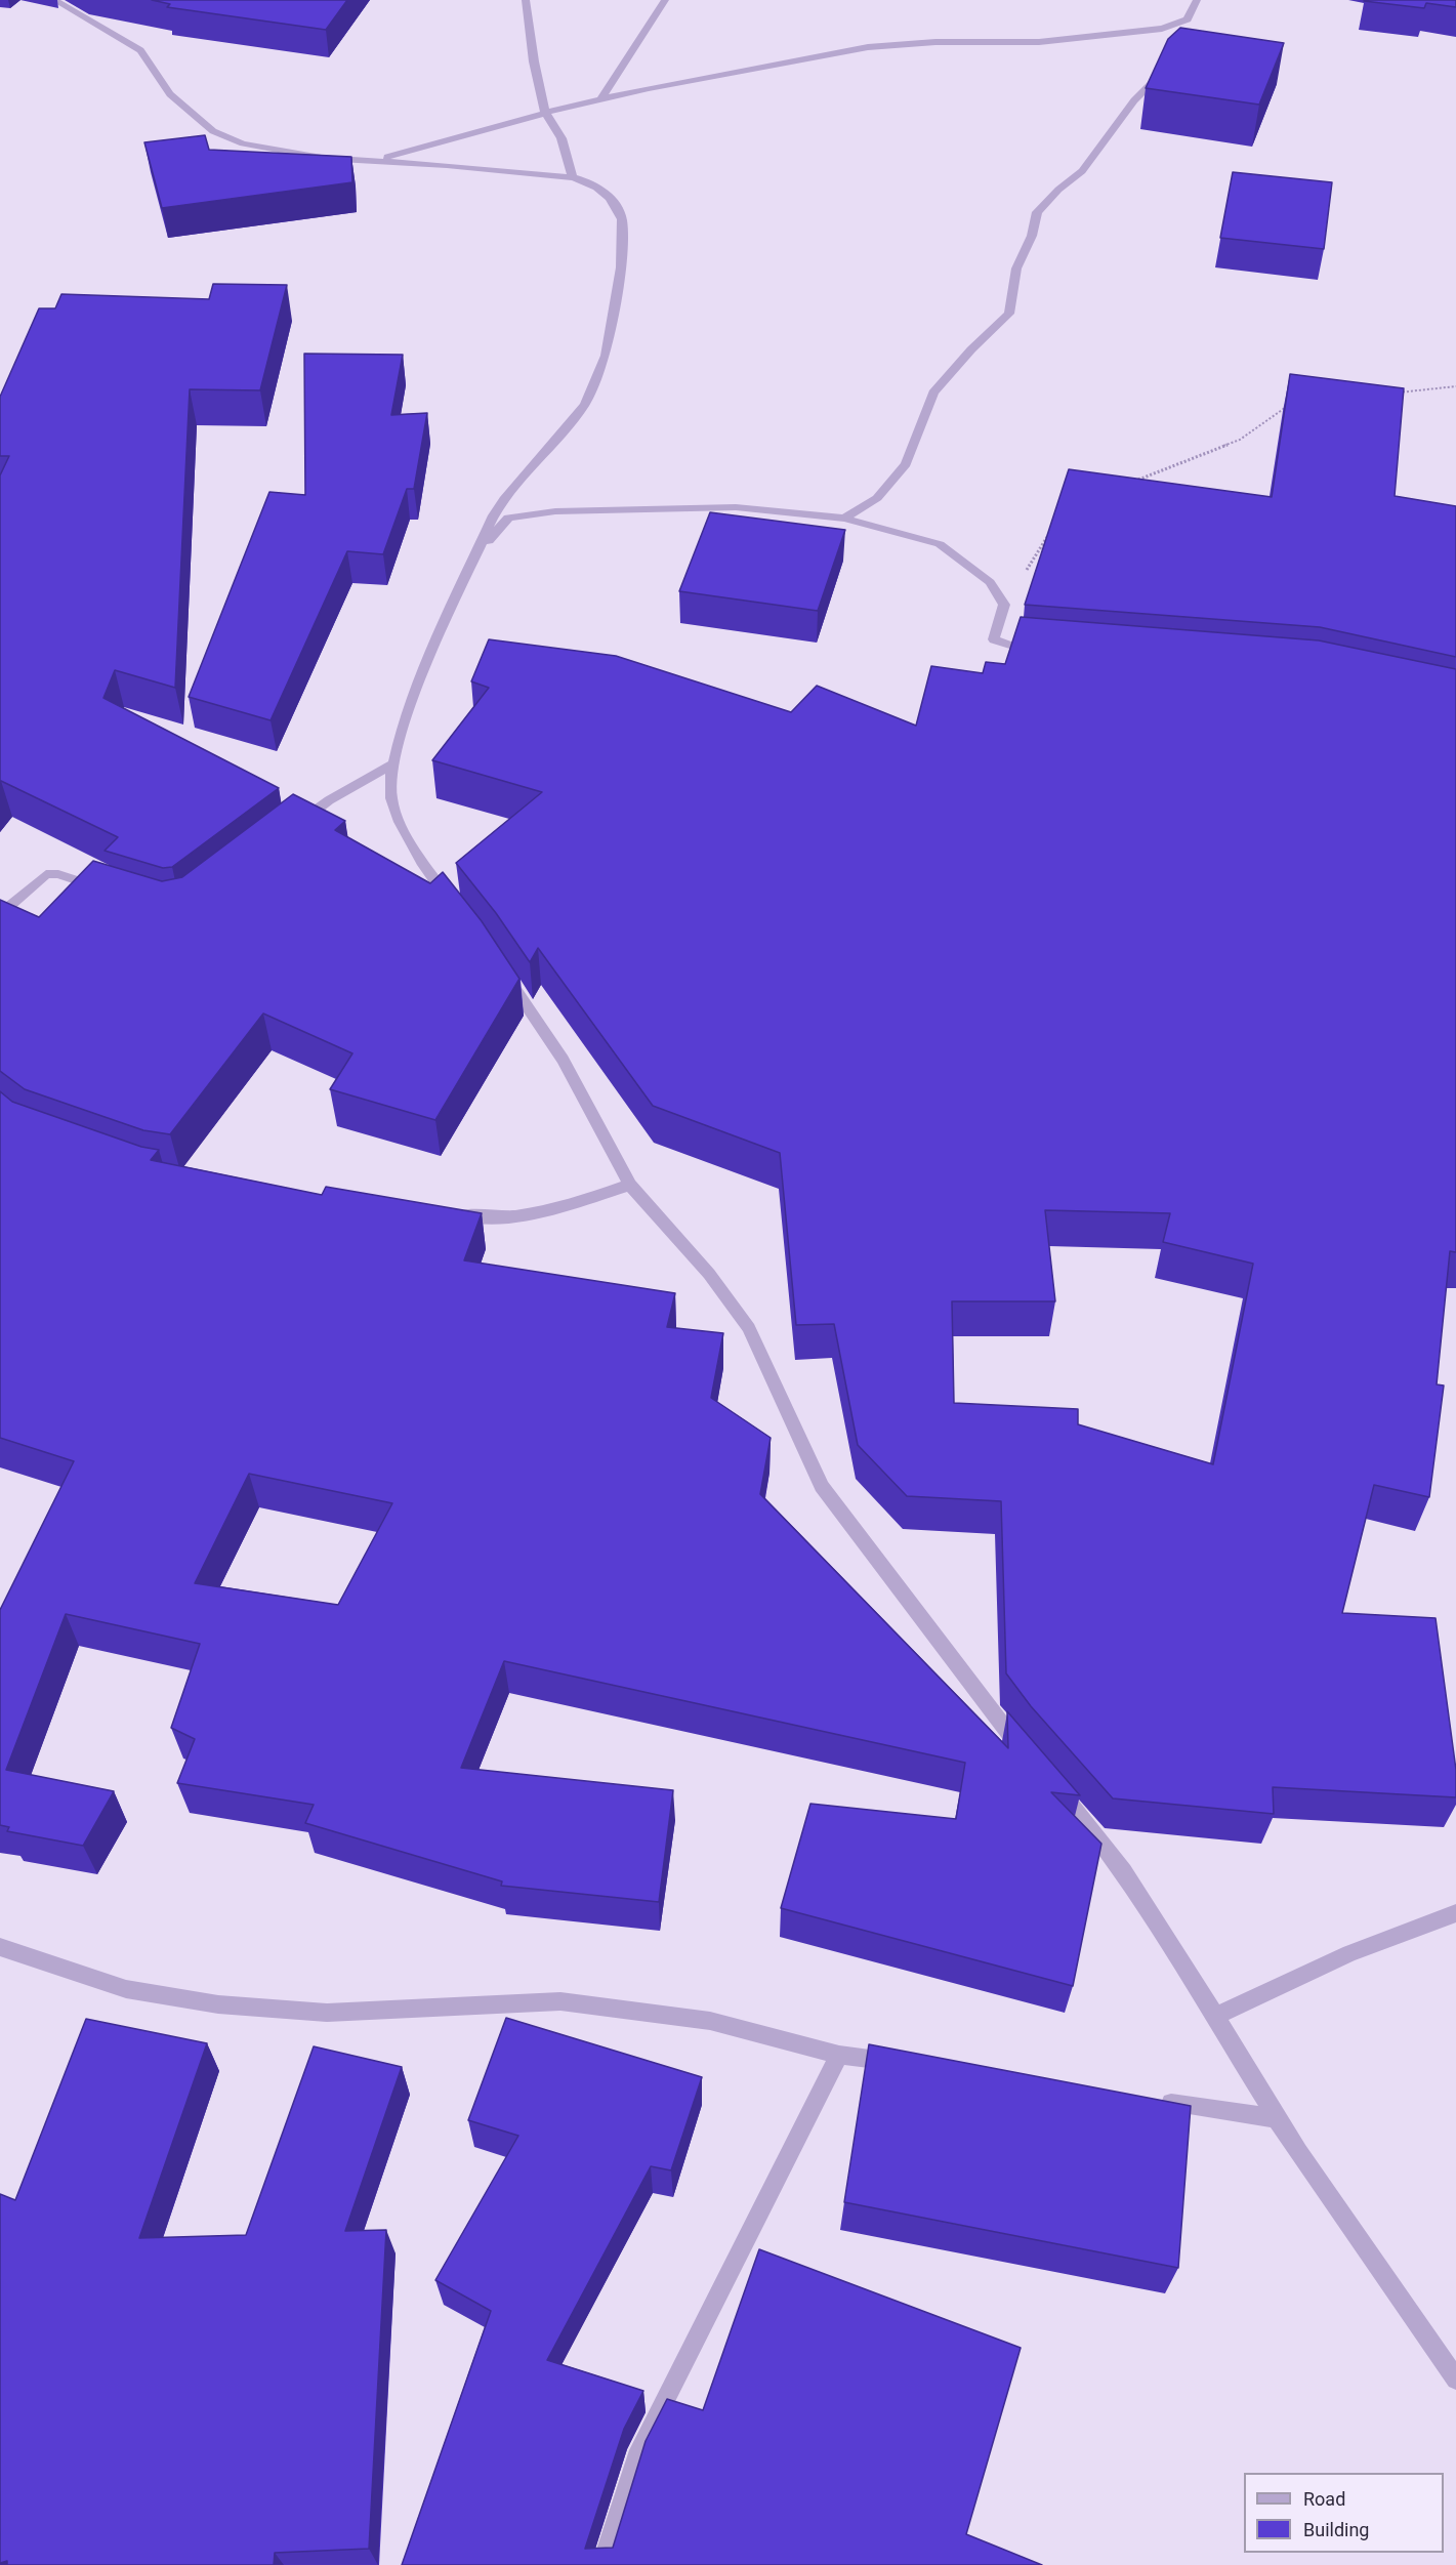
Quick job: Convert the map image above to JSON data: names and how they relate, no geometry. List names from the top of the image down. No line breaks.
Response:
{"legend":["Road","Building"]}
